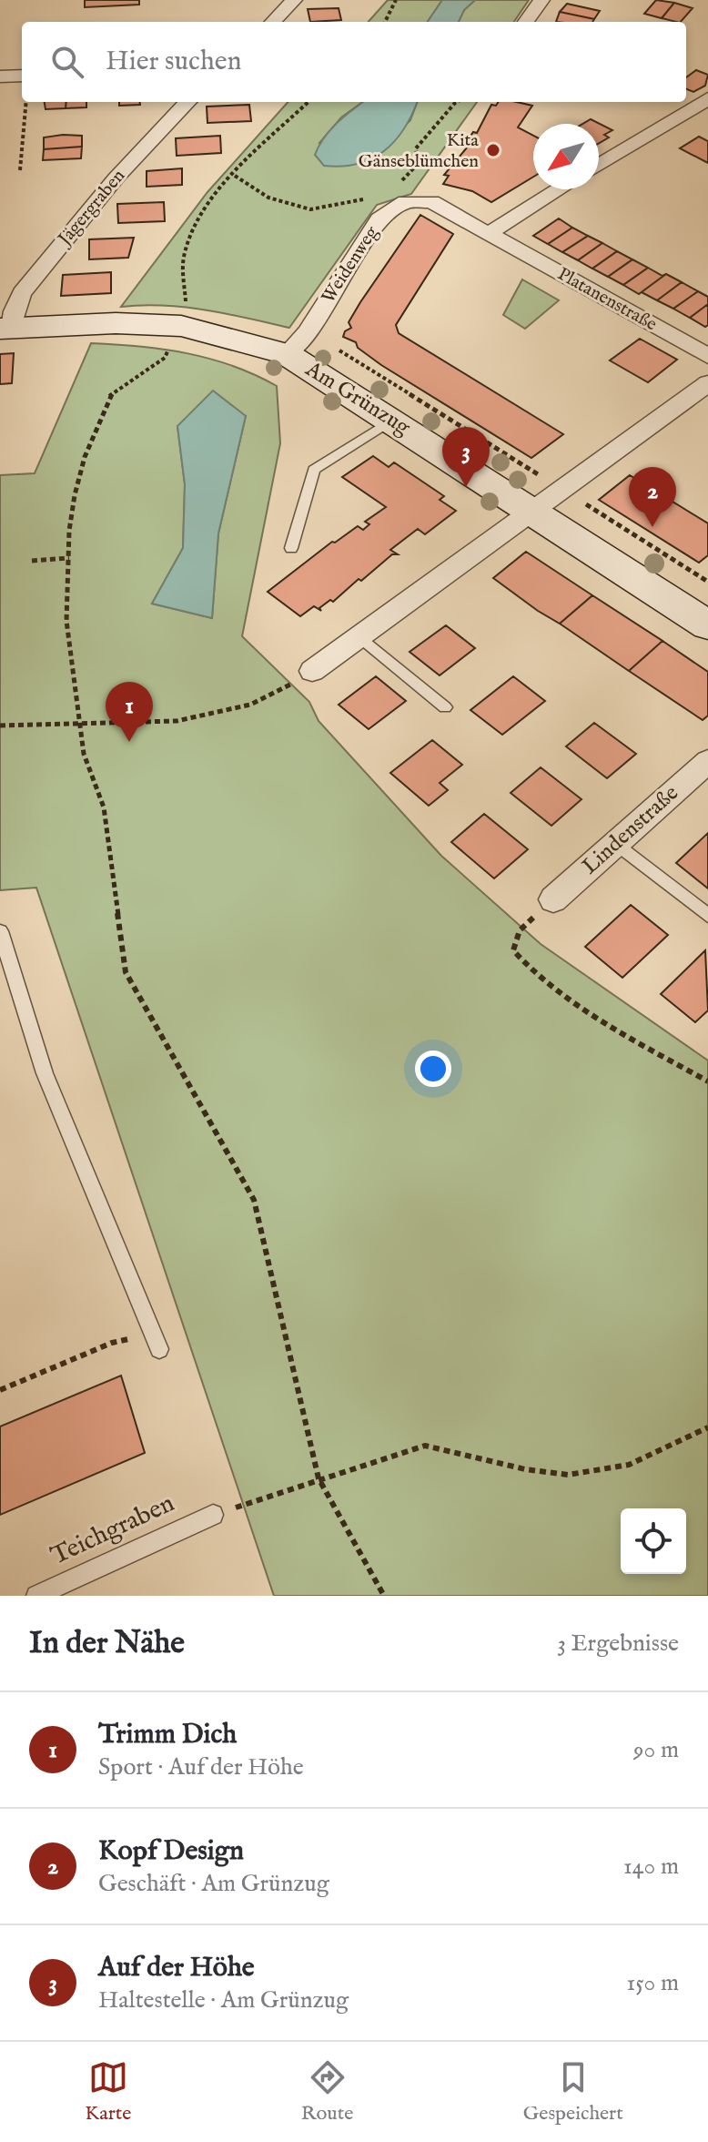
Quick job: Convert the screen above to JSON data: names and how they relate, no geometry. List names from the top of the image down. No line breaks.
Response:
{"streets":{"street":["Jägergraben","Weidenweg","Platanenstraße","Am Grünzug","Lindenstraße"],"lane":["Teichgraben"]},"crossings":[["Jägergraben","Am Grünzug"],["Weidenweg","Am Grünzug"]],"places":["Kita Gänseblümchen"],"north":"bottom left","page":{"search":"Hier suchen","pins":["3","2","1"],"heading":["In der Nähe","3 Ergebnisse"],"list":[{"mark":"1","name":"Trimm Dich","note":"Sport · Auf der Höhe","value":"90 m"},{"mark":"2","name":"Kopf Design","note":"Geschäft · Am Grünzug","value":"140 m"},{"mark":"3","name":"Auf der Höhe","note":"Haltestelle · Am Grünzug","value":"150 m"}],"nav":["Karte","Route","Gespeichert"]}}
